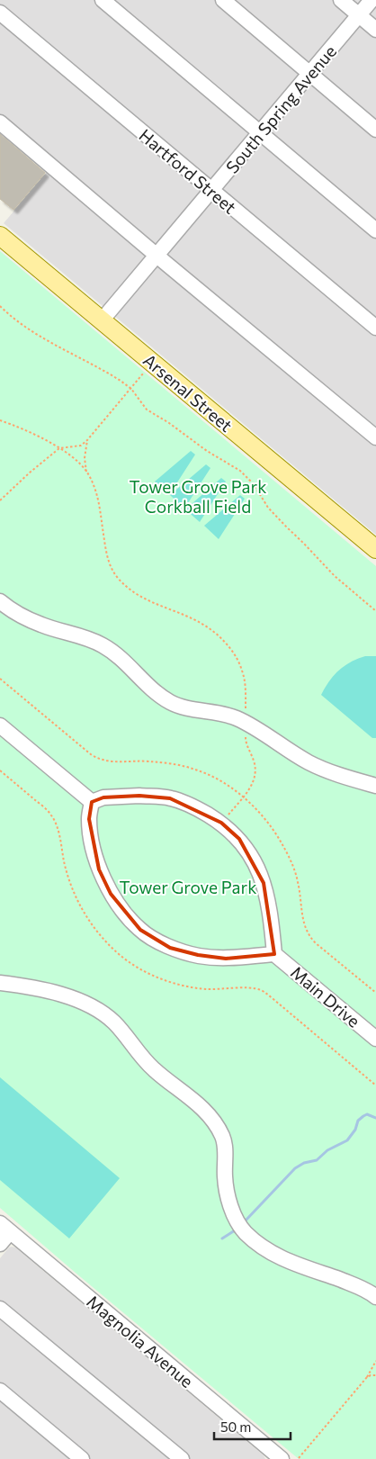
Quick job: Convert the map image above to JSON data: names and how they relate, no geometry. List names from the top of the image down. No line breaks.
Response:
{"streets":{"main road":["Arsenal Street"],"street":["South Spring Avenue","Hartford Street","Main Drive","Magnolia Avenue"]},"crossings":[["South Spring Avenue","Hartford Street"],["South Spring Avenue","Arsenal Street"]],"parks":["Tower Grove Park Corkball Field","Tower Grove Park"],"scale_bar":"50 m"}
